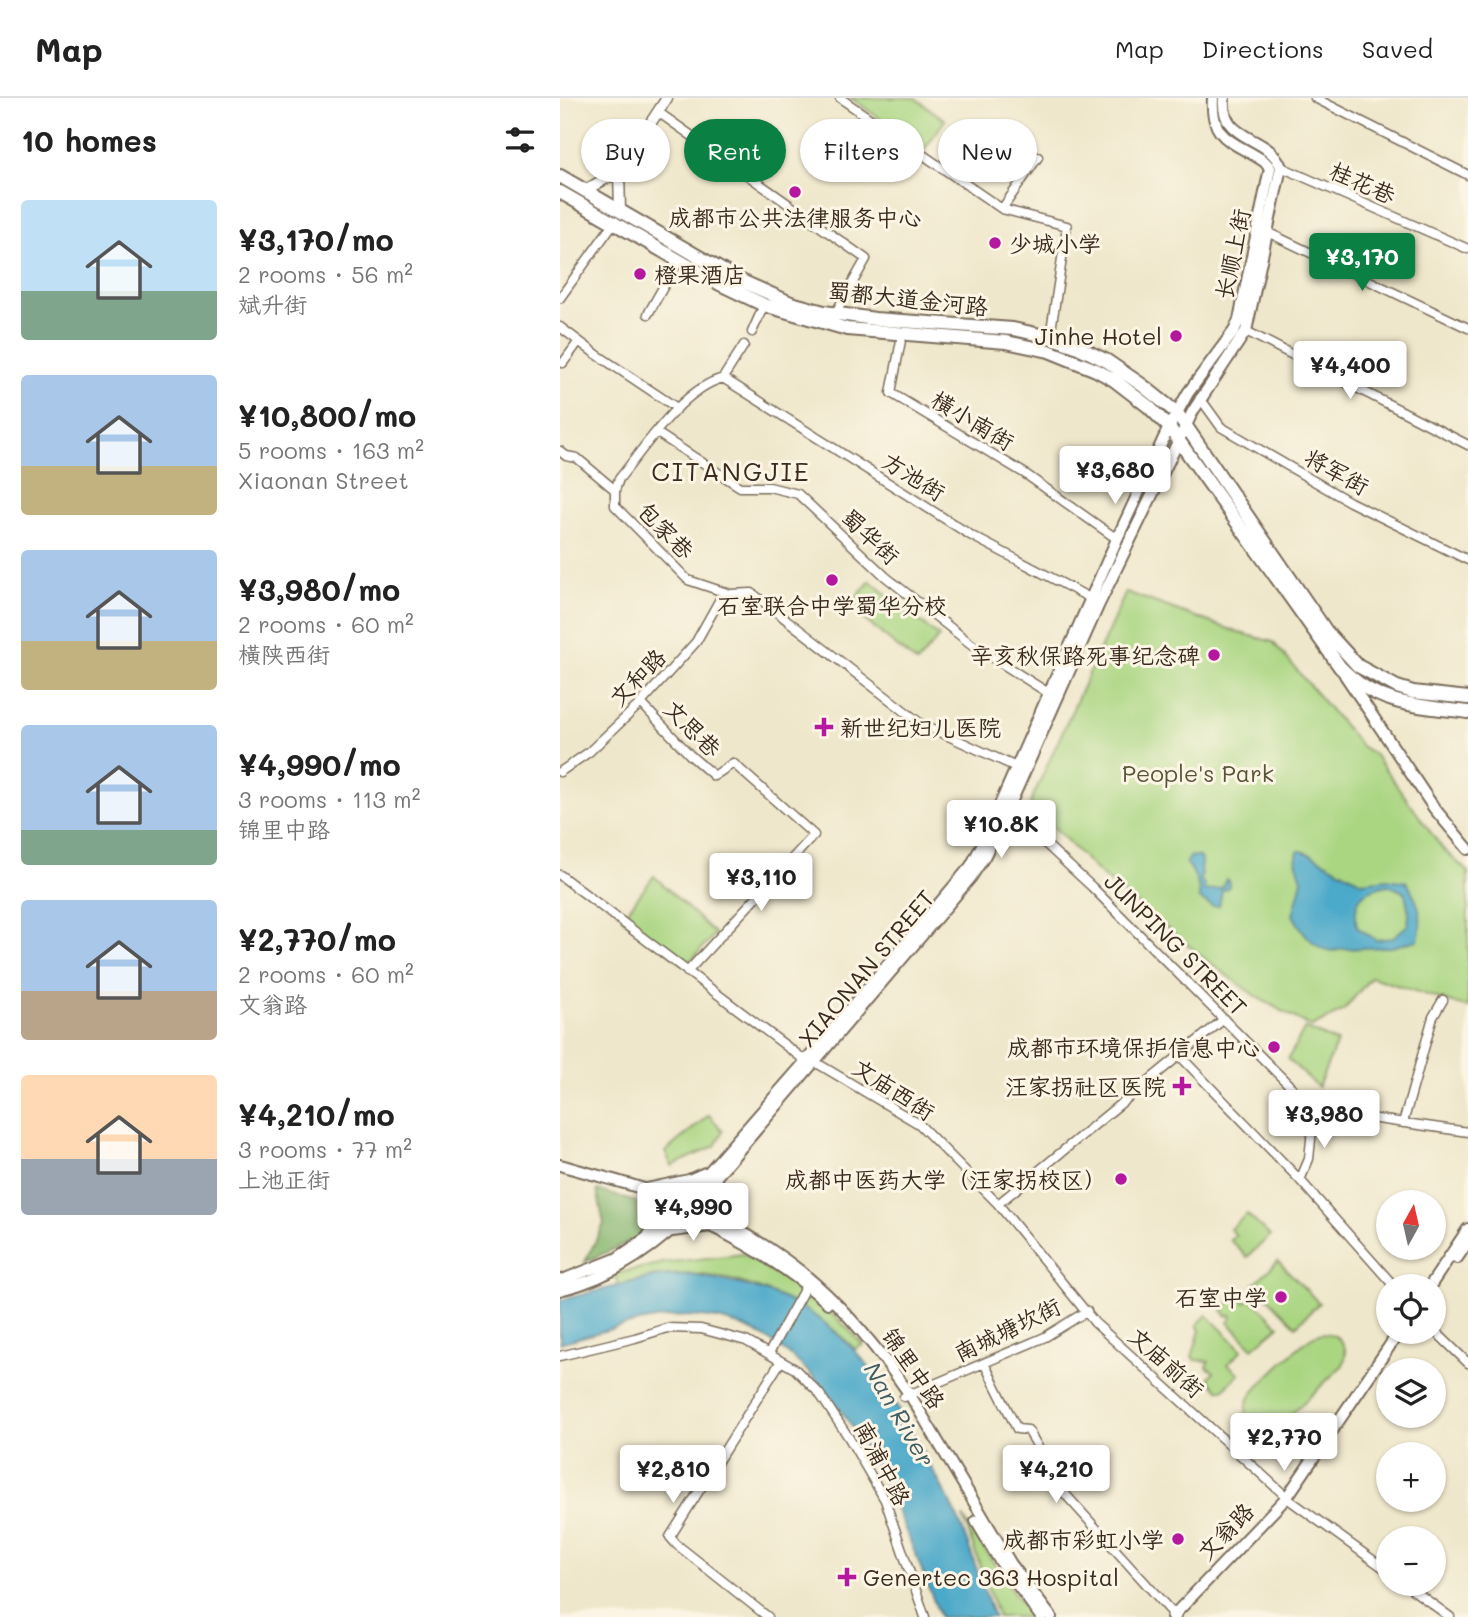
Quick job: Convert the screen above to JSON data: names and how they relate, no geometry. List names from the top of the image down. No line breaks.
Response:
{"streets":{"main road":["长顺上街","蜀都大道金河路","XIAONAN STREET","锦里中路","文翁路"],"street":["桂花巷","横小南街","将军街","方池街","包家巷","蜀华街","文和路","文思巷","JUNPING STREET","文庙西街","南城塘坎街","文庙前街","南浦中路"]},"crossings":[["桂花巷","长顺上街"],["长顺上街","蜀都大道金河路"],["长顺上街","将军街"],["长顺上街","XIAONAN STREET"],["蜀都大道金河路","横小南街"],["蜀都大道金河路","XIAONAN STREET"],["横小南街","XIAONAN STREET"],["方池街","包家巷"],["方池街","XIAONAN STREET"],["包家巷","蜀华街"],["包家巷","文和路"],["包家巷","XIAONAN STREET"],["蜀华街","XIAONAN STREET"],["文和路","文思巷"],["文思巷","文庙西街"],["JUNPING STREET","XIAONAN STREET"],["XIAONAN STREET","文庙西街"],["XIAONAN STREET","锦里中路"],["文庙西街","南城塘坎街"],["文庙西街","文庙前街"],["南城塘坎街","文庙前街"],["南城塘坎街","锦里中路"],["文庙前街","文翁路"]],"districts":["CITANGJIE"],"water":["Nan River"],"parks":["People's Park"],"places":{"other":["成都市公共法律服务中心","少城小学","橙果酒店","Jinhe Hotel","石室联合中学蜀华分校","辛亥秋保路死事纪念碑","成都市环境保护信息中心","成都中医药大学（汪家拐校区）","石室中学","成都市彩虹小学"],"health":["新世纪妇儿医院","汪家拐社区医院","Genertec 363 Hospital"]},"north":"top","page":{"header":"Map","nav":["Map","Directions","Saved"],"heading":"10 homes","chip":["Buy","Rent","Filters","New"],"list":[{"name":"¥3,170/mo","note":"2 rooms · 56 m² · 斌升街"},{"name":"¥10,800/mo","note":"5 rooms · 163 m² · Xiaonan Street"},{"name":"¥3,980/mo","note":"2 rooms · 60 m² · 横陕西街"},{"name":"¥4,990/mo","note":"3 rooms · 113 m² · 锦里中路"},{"name":"¥2,770/mo","note":"2 rooms · 60 m² · 文翁路"},{"name":"¥4,210/mo","note":"3 rooms · 77 m² · 上池正街"}],"price":["¥3,170","¥4,400","¥3,680","¥10.8K","¥3,110","¥3,980","¥4,990","¥2,770","¥2,810","¥4,210"],"map_buttons":["+","−"]}}
